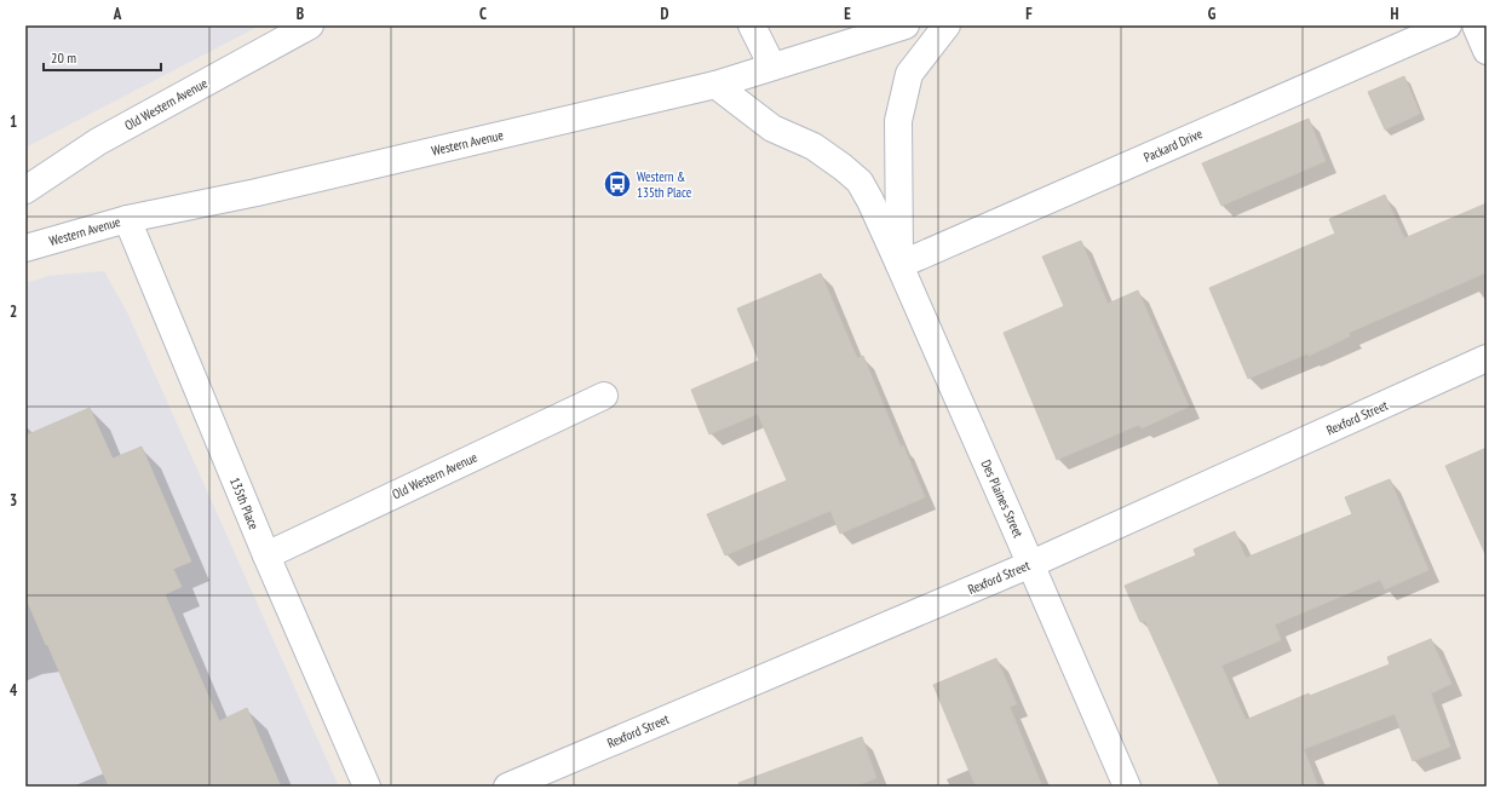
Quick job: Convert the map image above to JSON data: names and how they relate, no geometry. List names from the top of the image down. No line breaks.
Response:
{"streets":{"street":["Old Western Avenue","Western Avenue","Packard Drive","Rexford Street","Des Plaines Street","135th Place"]},"crossings":[["Old Western Avenue","135th Place"],["Western Avenue","Des Plaines Street"],["Western Avenue","135th Place"],["Packard Drive","Des Plaines Street"],["Rexford Street","Des Plaines Street"]],"places":{"bus stop":["Western & 135th Place"]},"scale_bar":"20 m","grid":{"columns":["A","B","C","D","E","F","G","H"],"rows":["1","2","3","4"]}}
